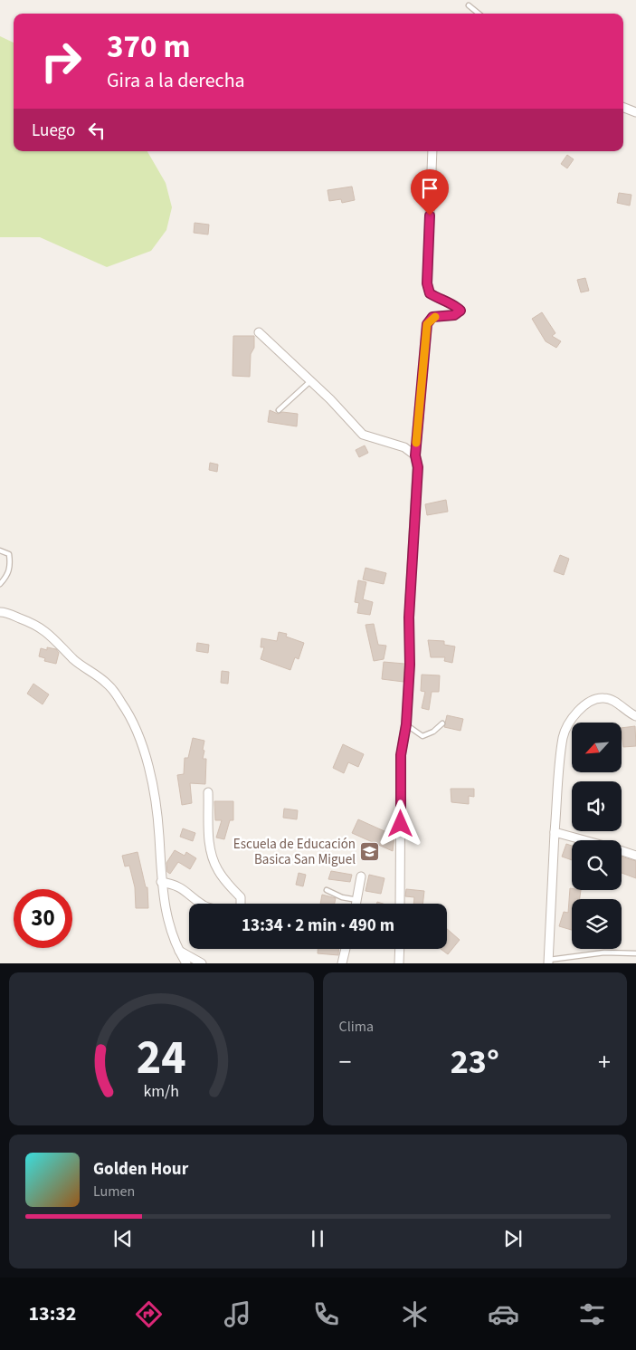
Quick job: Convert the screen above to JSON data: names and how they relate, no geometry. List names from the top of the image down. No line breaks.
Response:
{"places":{"school or university":["Escuela de Educación Basica San Miguel"]},"north":"bottom left","page":{"turn":["370 m","Gira a la derecha"],"then":"Luego","limit":"30","trip":"13:34 · 2 min · 490 m","tile":"Clima","heat":["−","23°","+"],"song":["Golden Hour","Lumen"],"tabs":"13:32","gauge":["24","km/h"]}}
